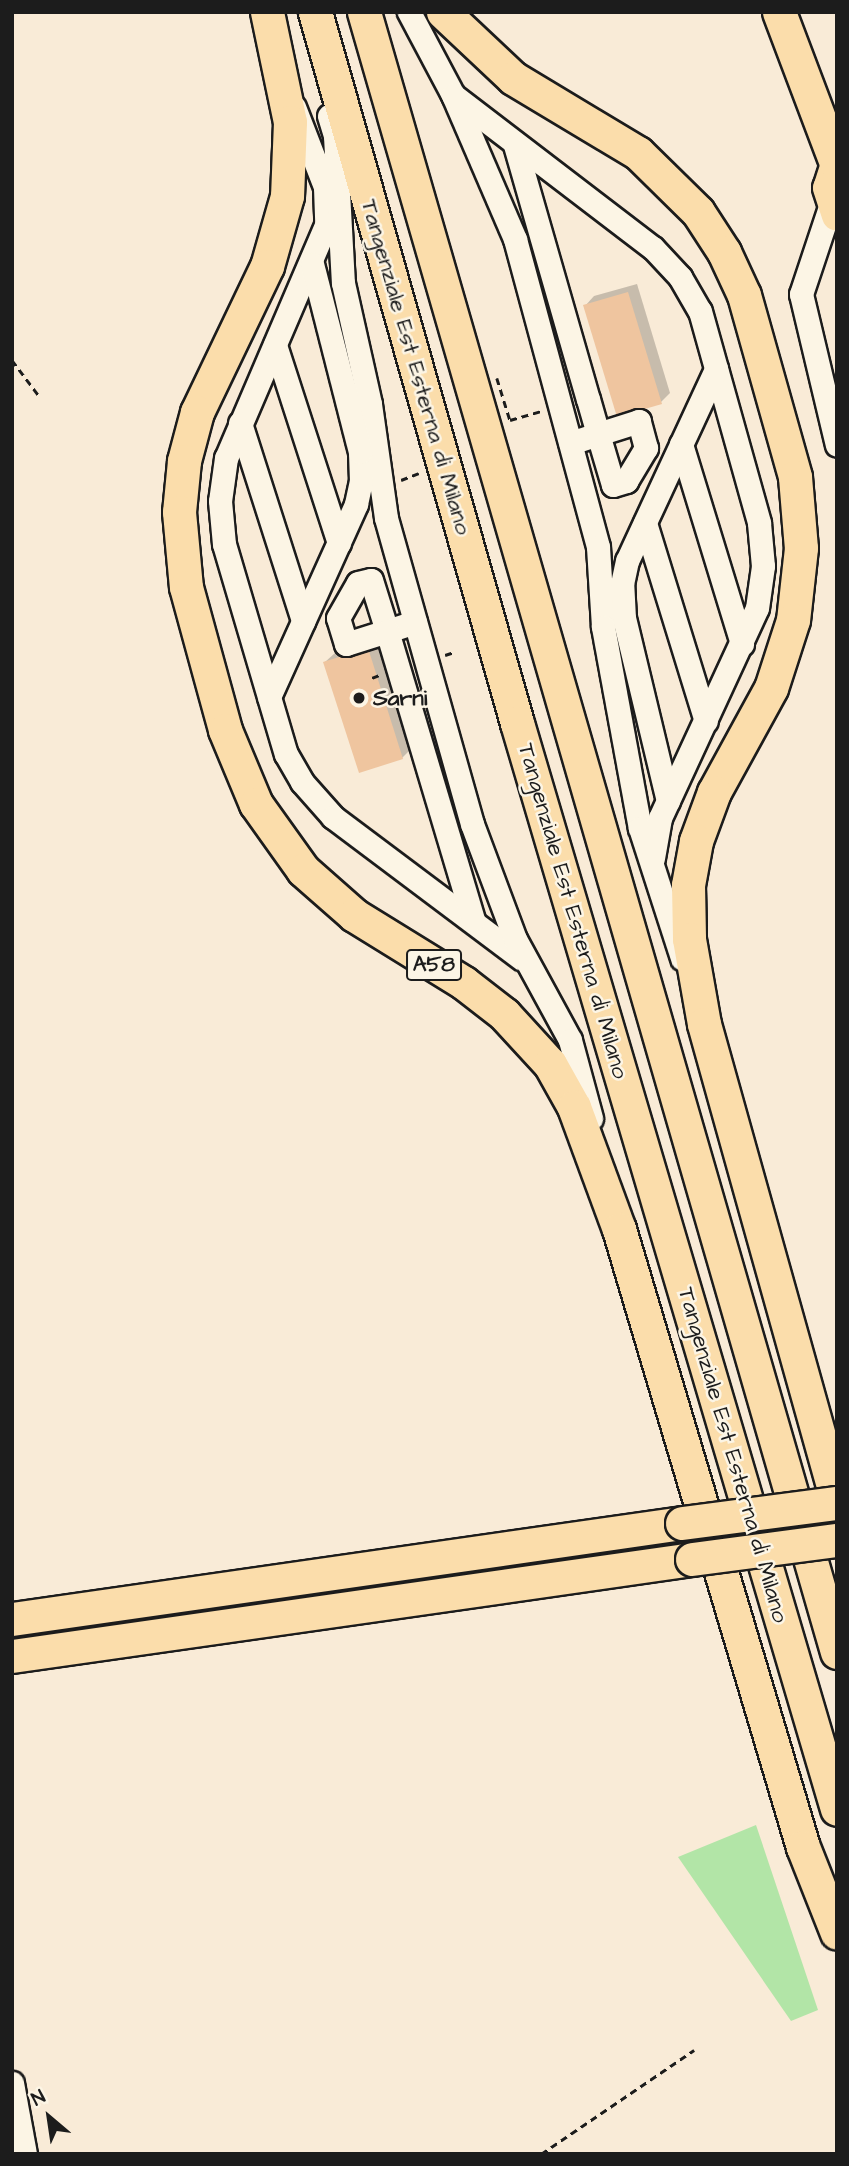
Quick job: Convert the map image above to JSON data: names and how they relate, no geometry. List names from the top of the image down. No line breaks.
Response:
{"streets":{"highway":["Tangenziale Est Esterna di Milano","A58"]},"places":["Sarni"],"north":"top left"}
